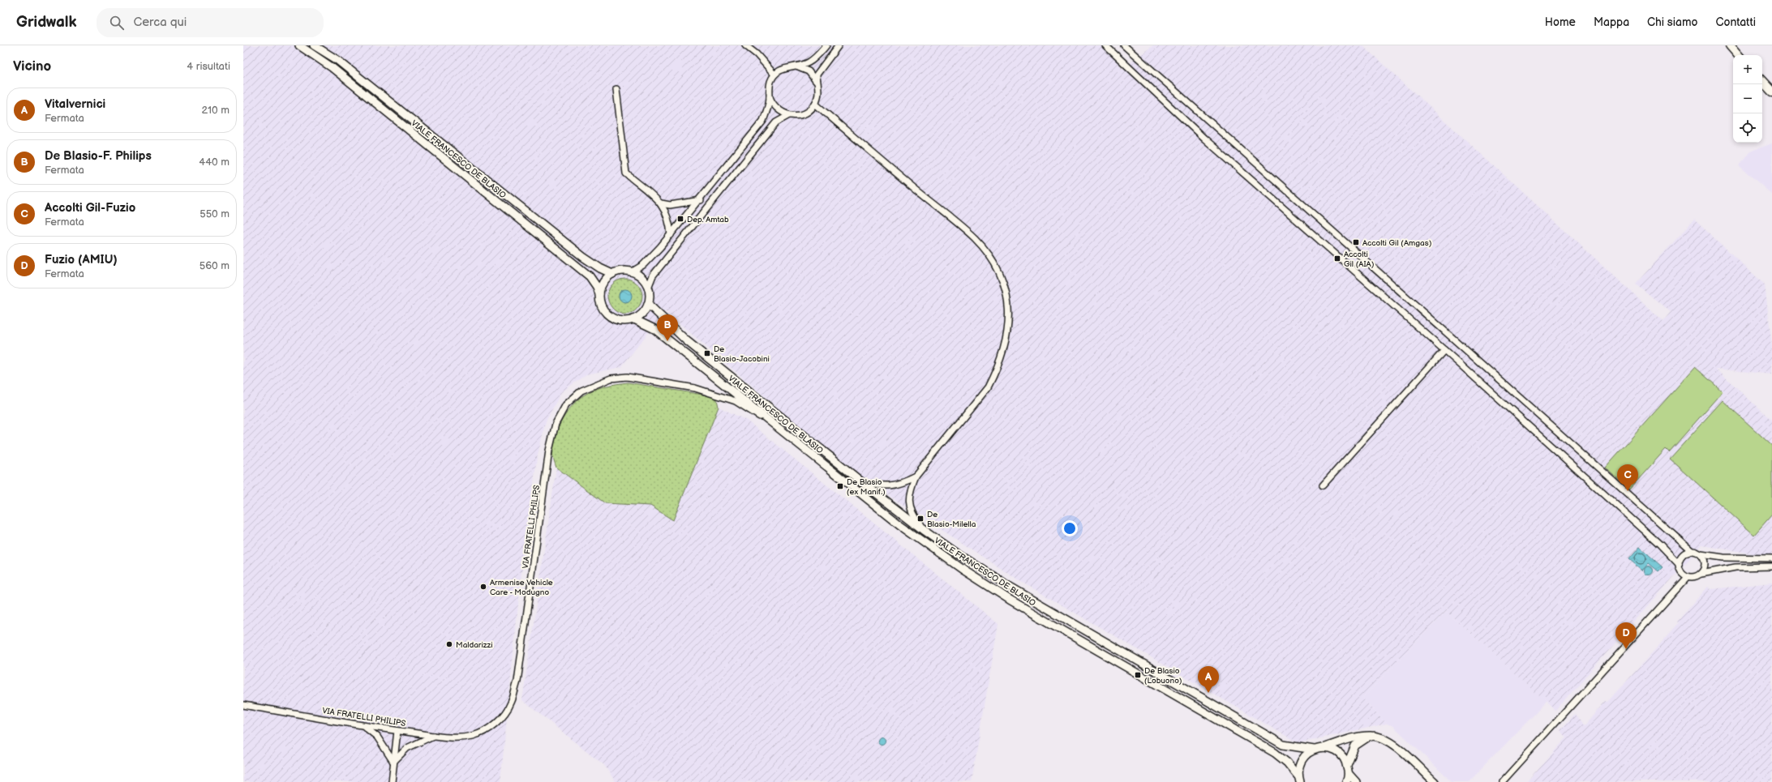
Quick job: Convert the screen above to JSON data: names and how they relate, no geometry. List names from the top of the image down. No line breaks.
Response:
{"streets":{"street":["VIALE FRANCESCO DE BLASIO","VIA FRATELLI PHILIPS"]},"crossings":[["VIALE FRANCESCO DE BLASIO","VIA FRATELLI PHILIPS"]],"places":{"transit":["Dep. Amtab","Accolti Gil (Amgas)","Accolti Gil (AIA)","De Blasio-Jacobini","De Blasio (ex Manif.)","De Blasio-Milella","De Blasio (Lobuono)"],"other":["Armenise Vehicle Care - Modugno","Maldarizzi"]},"page":{"header":"Gridwalk","search":"Cerca qui","nav":["Home","Mappa","Chi siamo","Contatti"],"heading":["Vicino","4 risultati"],"map_buttons":["+","−"],"list":[{"mark":"A","name":"Vitalvernici","note":"Fermata","value":"210 m"},{"mark":"B","name":"De Blasio-F. Philips","note":"Fermata","value":"440 m"},{"mark":"C","name":"Accolti Gil-Fuzio","note":"Fermata","value":"550 m"},{"mark":"D","name":"Fuzio (AMIU)","note":"Fermata","value":"560 m"}],"pins":["B","C","D","A"]}}
